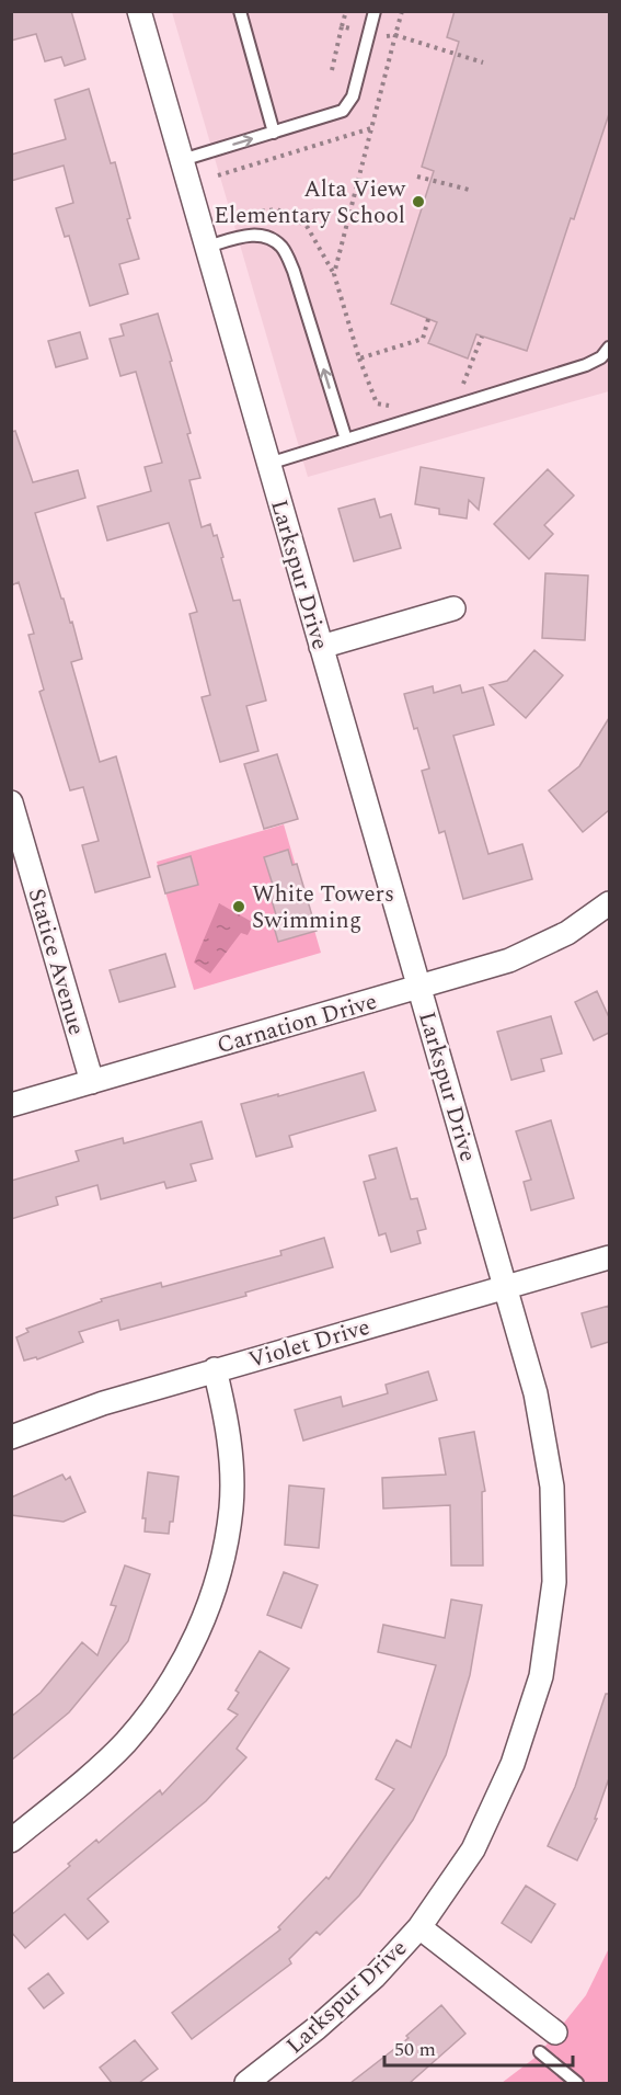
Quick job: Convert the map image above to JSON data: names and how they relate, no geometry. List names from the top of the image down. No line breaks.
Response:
{"streets":{"street":["Larkspur Drive","Statice Avenue","Carnation Drive","Violet Drive"]},"crossings":[["Larkspur Drive","Carnation Drive"],["Larkspur Drive","Violet Drive"],["Statice Avenue","Carnation Drive"]],"places":["Alta View Elementary School","White Towers Swimming"],"scale_bar":"50 m"}
